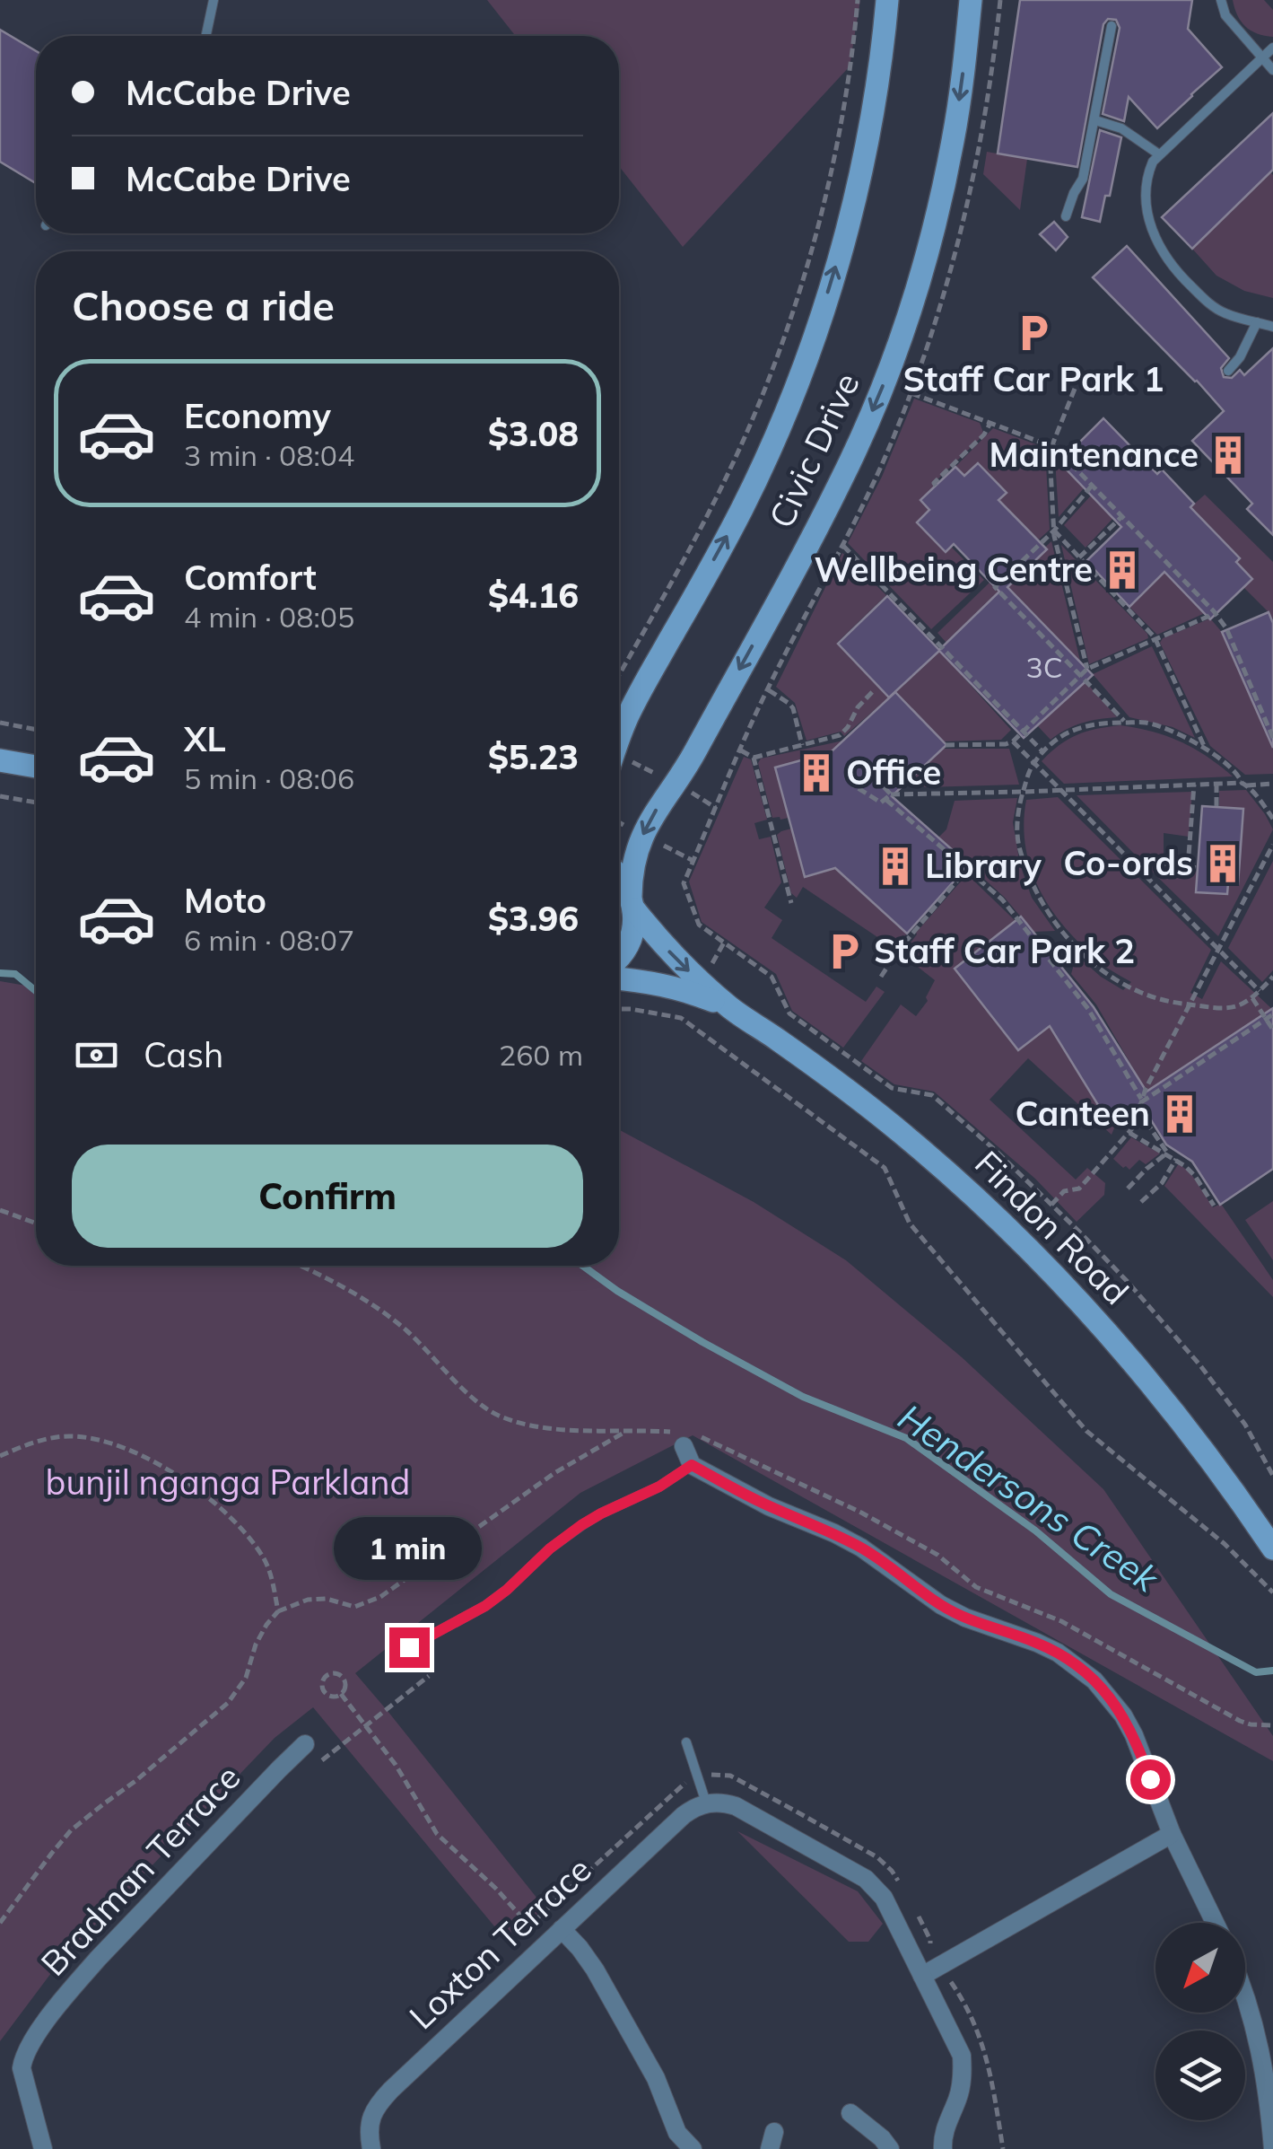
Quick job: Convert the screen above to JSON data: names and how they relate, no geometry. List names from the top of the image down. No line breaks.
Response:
{"streets":{"main road":["Civic Drive","Findon Road"],"street":["Bradman Terrace","Loxton Terrace"]},"crossings":[["Civic Drive","Findon Road"]],"water":["Hendersons Creek"],"parks":["bunjil nganga Parkland"],"places":{"parking":["Staff Car Park 1","Staff Car Park 2"],"building":["Maintenance","Wellbeing Centre","Office","Co-ords","Library","Canteen"]},"house_numbers":["3C"],"north":"bottom left","page":{"banner":["McCabe Drive","McCabe Drive"],"heading":"Choose a ride","list":[{"name":"Economy","note":"3 min · 08:04","value":"$3.08"},{"name":"Comfort","note":"4 min · 08:05","value":"$4.16"},{"name":"XL","note":"5 min · 08:06","value":"$5.23"},{"name":"Moto","note":"6 min · 08:07","value":"$3.96"}],"pay":["Cash","260 m"],"buttons":"Confirm","bubble":"1 min"}}
